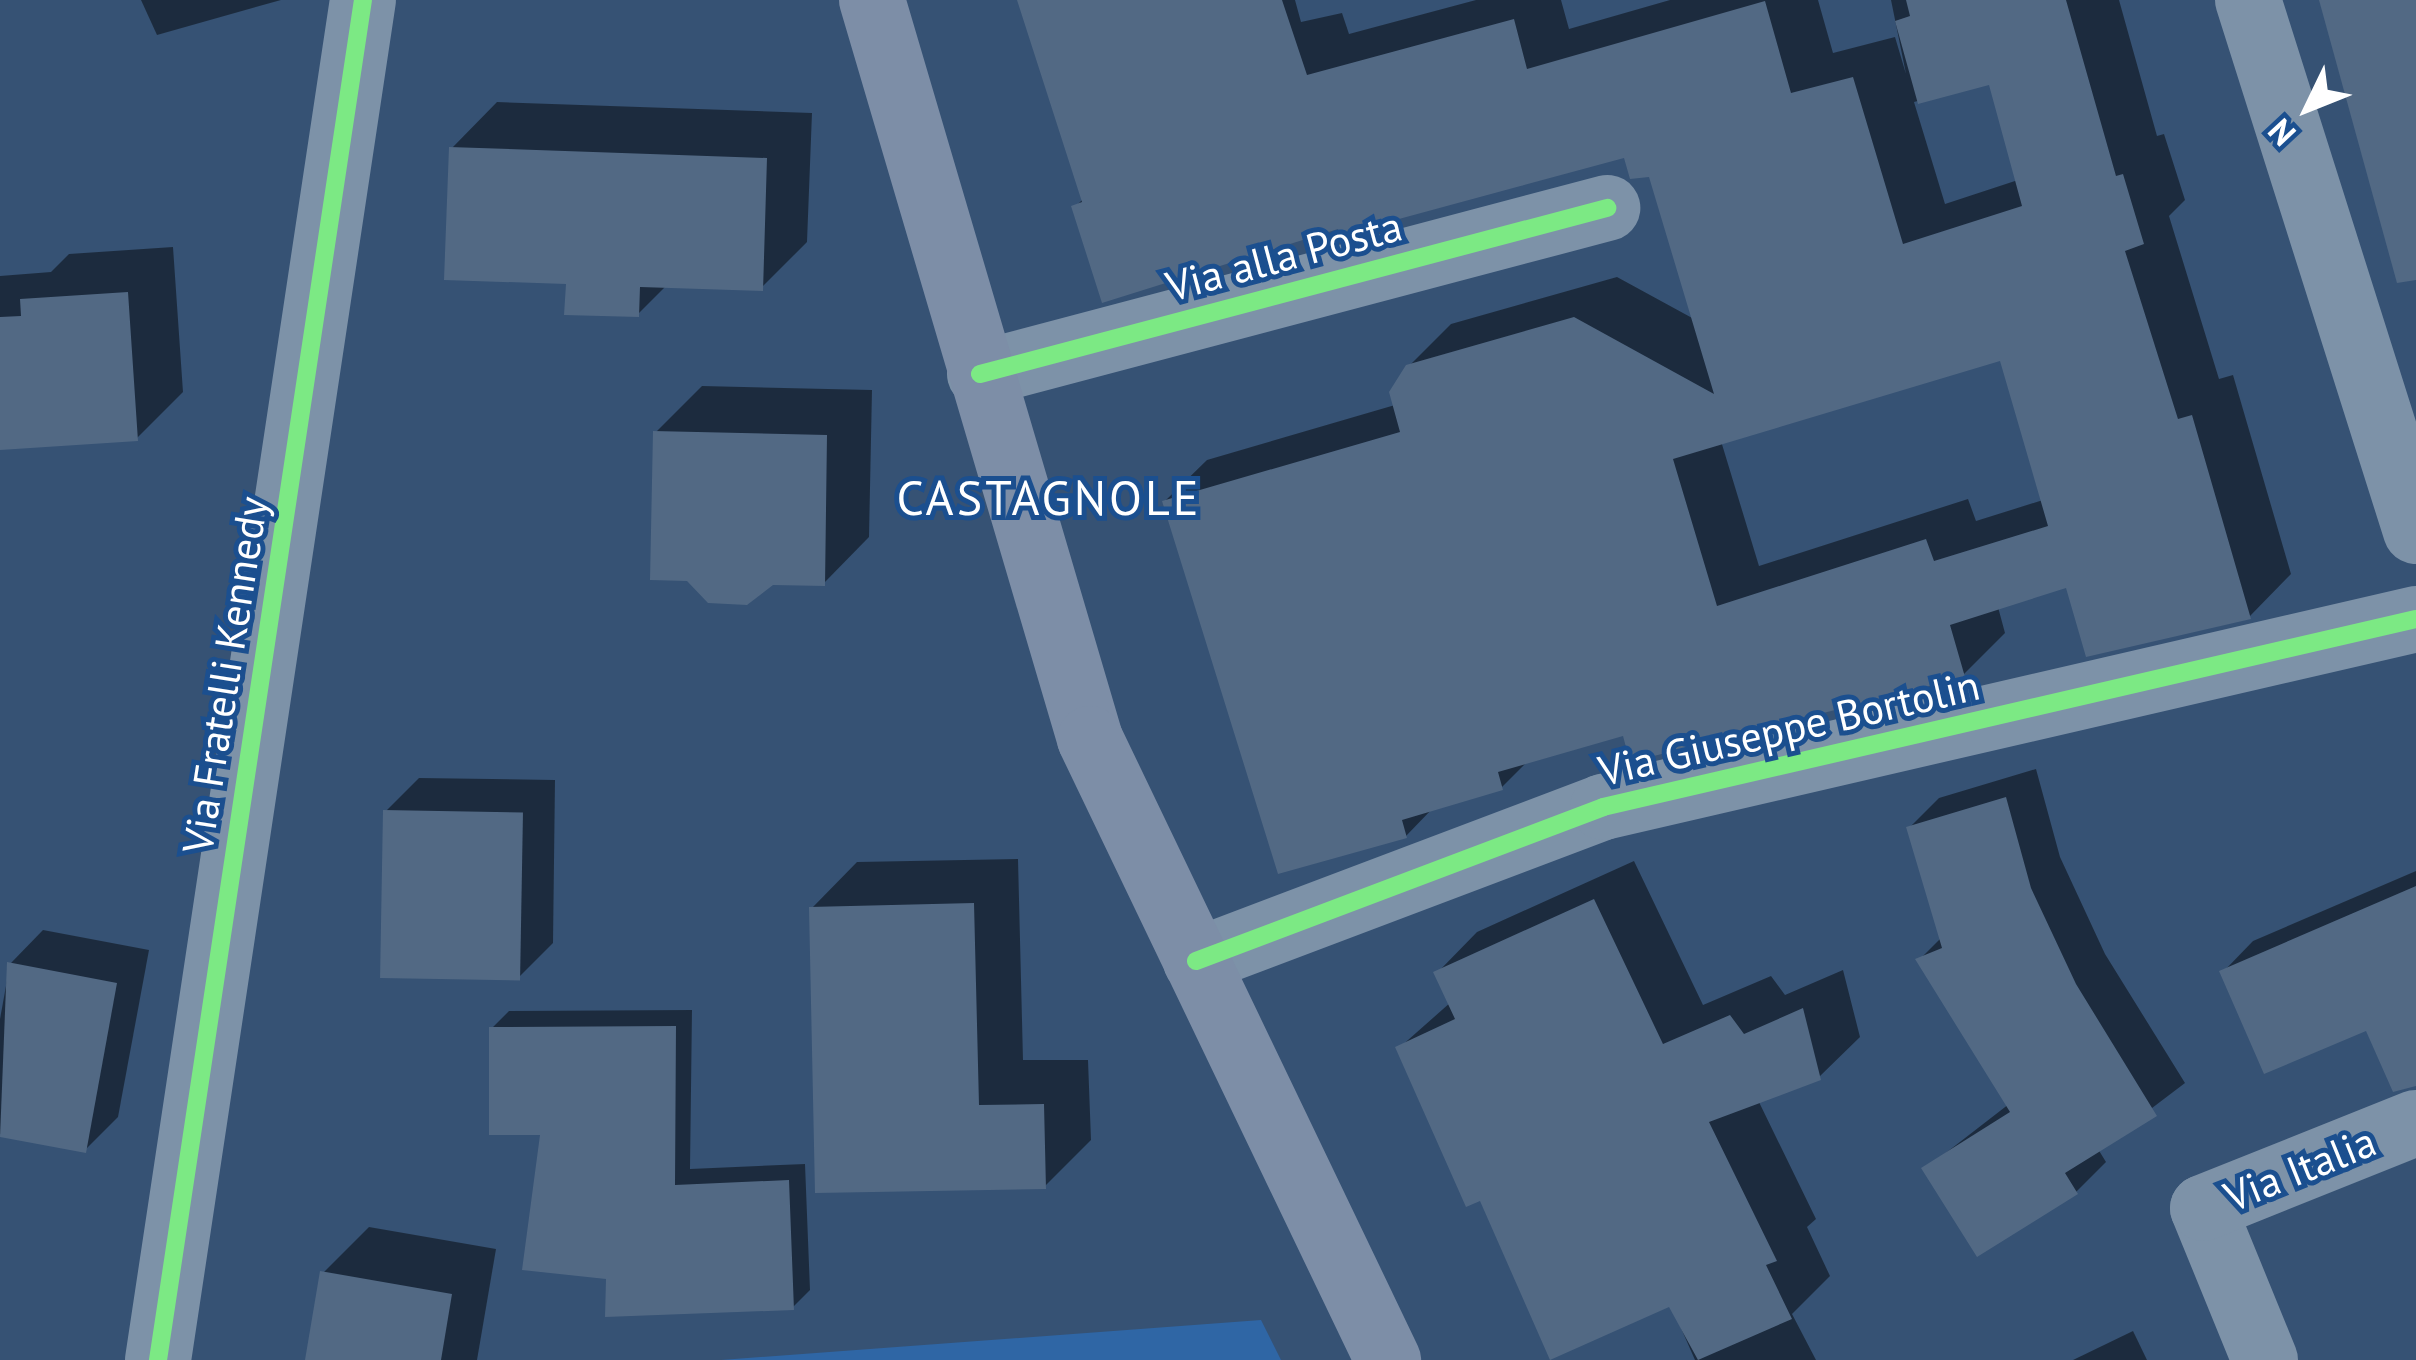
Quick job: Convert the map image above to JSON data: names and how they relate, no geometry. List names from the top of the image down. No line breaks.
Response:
{"streets":{"street":["Via alla Posta","Via Fratelli Kennedy","Via Giuseppe Bortolin","Via Italia"]},"districts":["CASTAGNOLE"],"north":"bottom left"}
